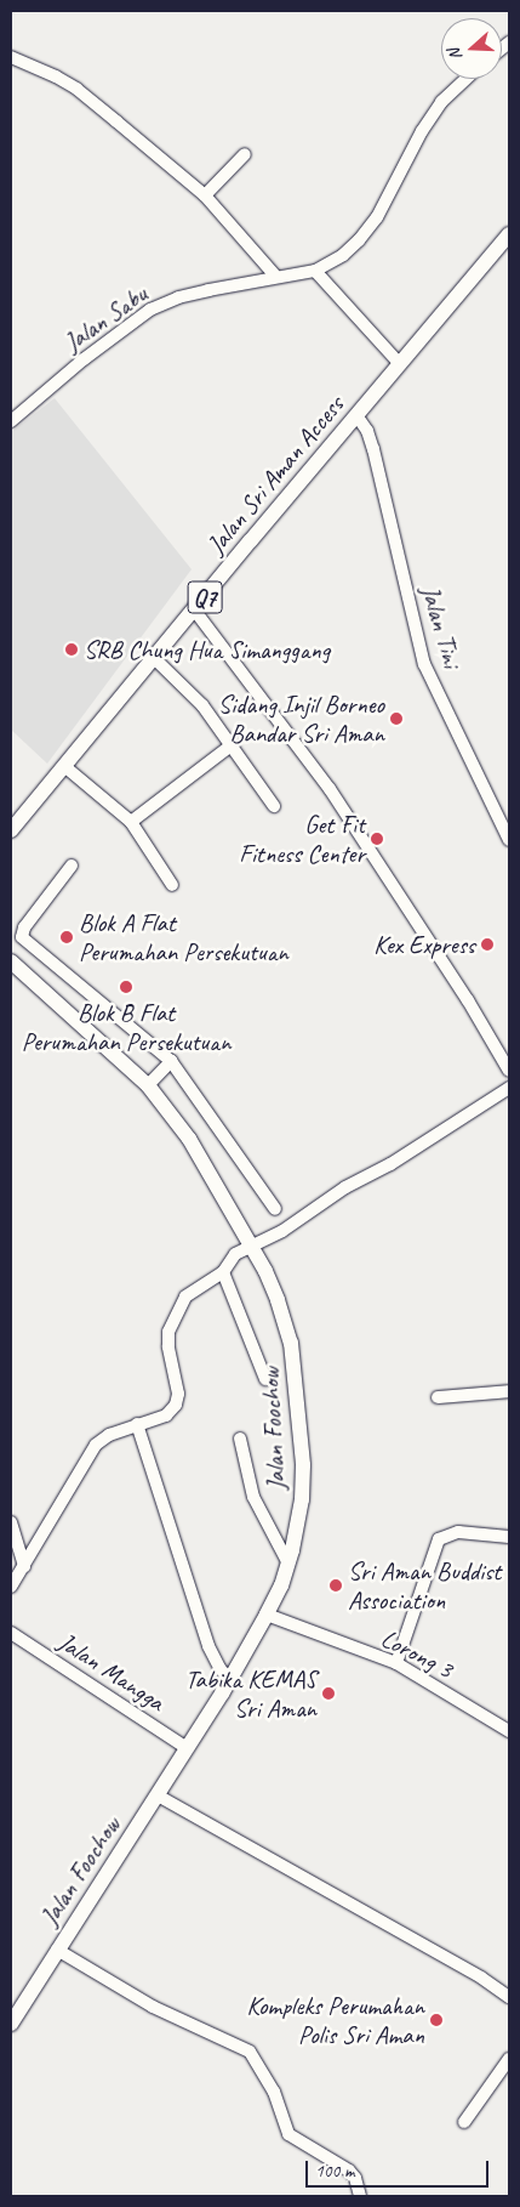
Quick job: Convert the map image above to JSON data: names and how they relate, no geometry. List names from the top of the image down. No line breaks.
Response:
{"streets":{"main road":["Jalan Sri Aman Access","Q7","Jalan Foochow"],"street":["Jalan Sabu","Jalan Tini","Lorong 3","Jalan Mangga"]},"crossings":[["Jalan Sri Aman Access","Jalan Tini"],["Jalan Foochow","Lorong 3"],["Jalan Foochow","Jalan Mangga"]],"places":["SRB Chung Hua Simanggang","Sidang Injil Borneo Bandar Sri Aman","Get Fit Fitness Center","Blok A Flat Perumahan Persekutuan","Kex Express","Blok B Flat Perumahan Persekutuan","Sri Aman Buddist Association","Tabika KEMAS Sri Aman","Kompleks Perumahan Polis Sri Aman"],"scale_bar":"100 m","north":"left"}
